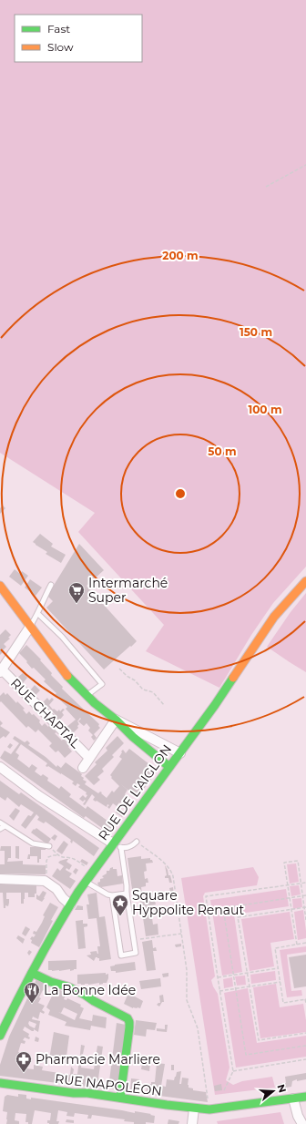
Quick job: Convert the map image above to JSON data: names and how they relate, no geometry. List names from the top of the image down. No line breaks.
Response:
{"streets":{"street":["RUE CHAPTAL","RUE DE L'AIGLON","RUE NAPOLÉON"]},"places":{"supermarket":["Intermarché Super"],"place":["Square Hyppolite Renaut"],"restaurant":["La Bonne Idée"],"pharmacy":["Pharmacie Marliere"]},"legend":["Fast","Slow"],"north":"right","rings":["200 m","150 m","100 m","50 m"]}
